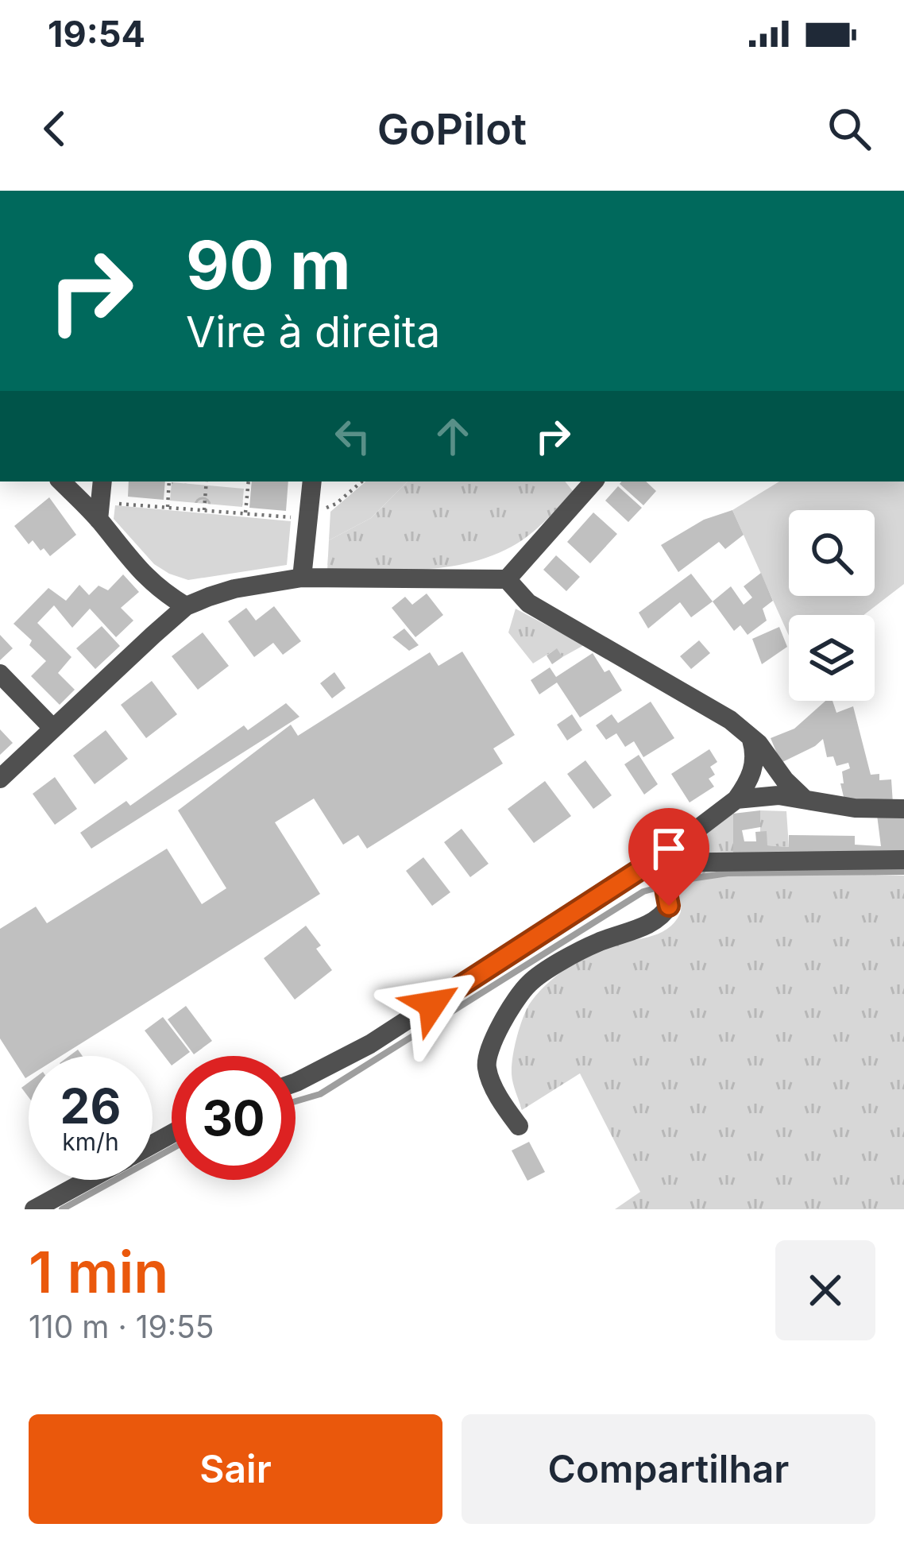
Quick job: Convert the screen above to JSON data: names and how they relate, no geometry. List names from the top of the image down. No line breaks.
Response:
{"page":{"status":"19:54","header":"GoPilot","turn":["90 m","Vire à direita"],"speed":"26 km/h","limit":"30","heading":["1 min","110 m · 19:55"],"buttons":["Sair","Compartilhar"]}}
